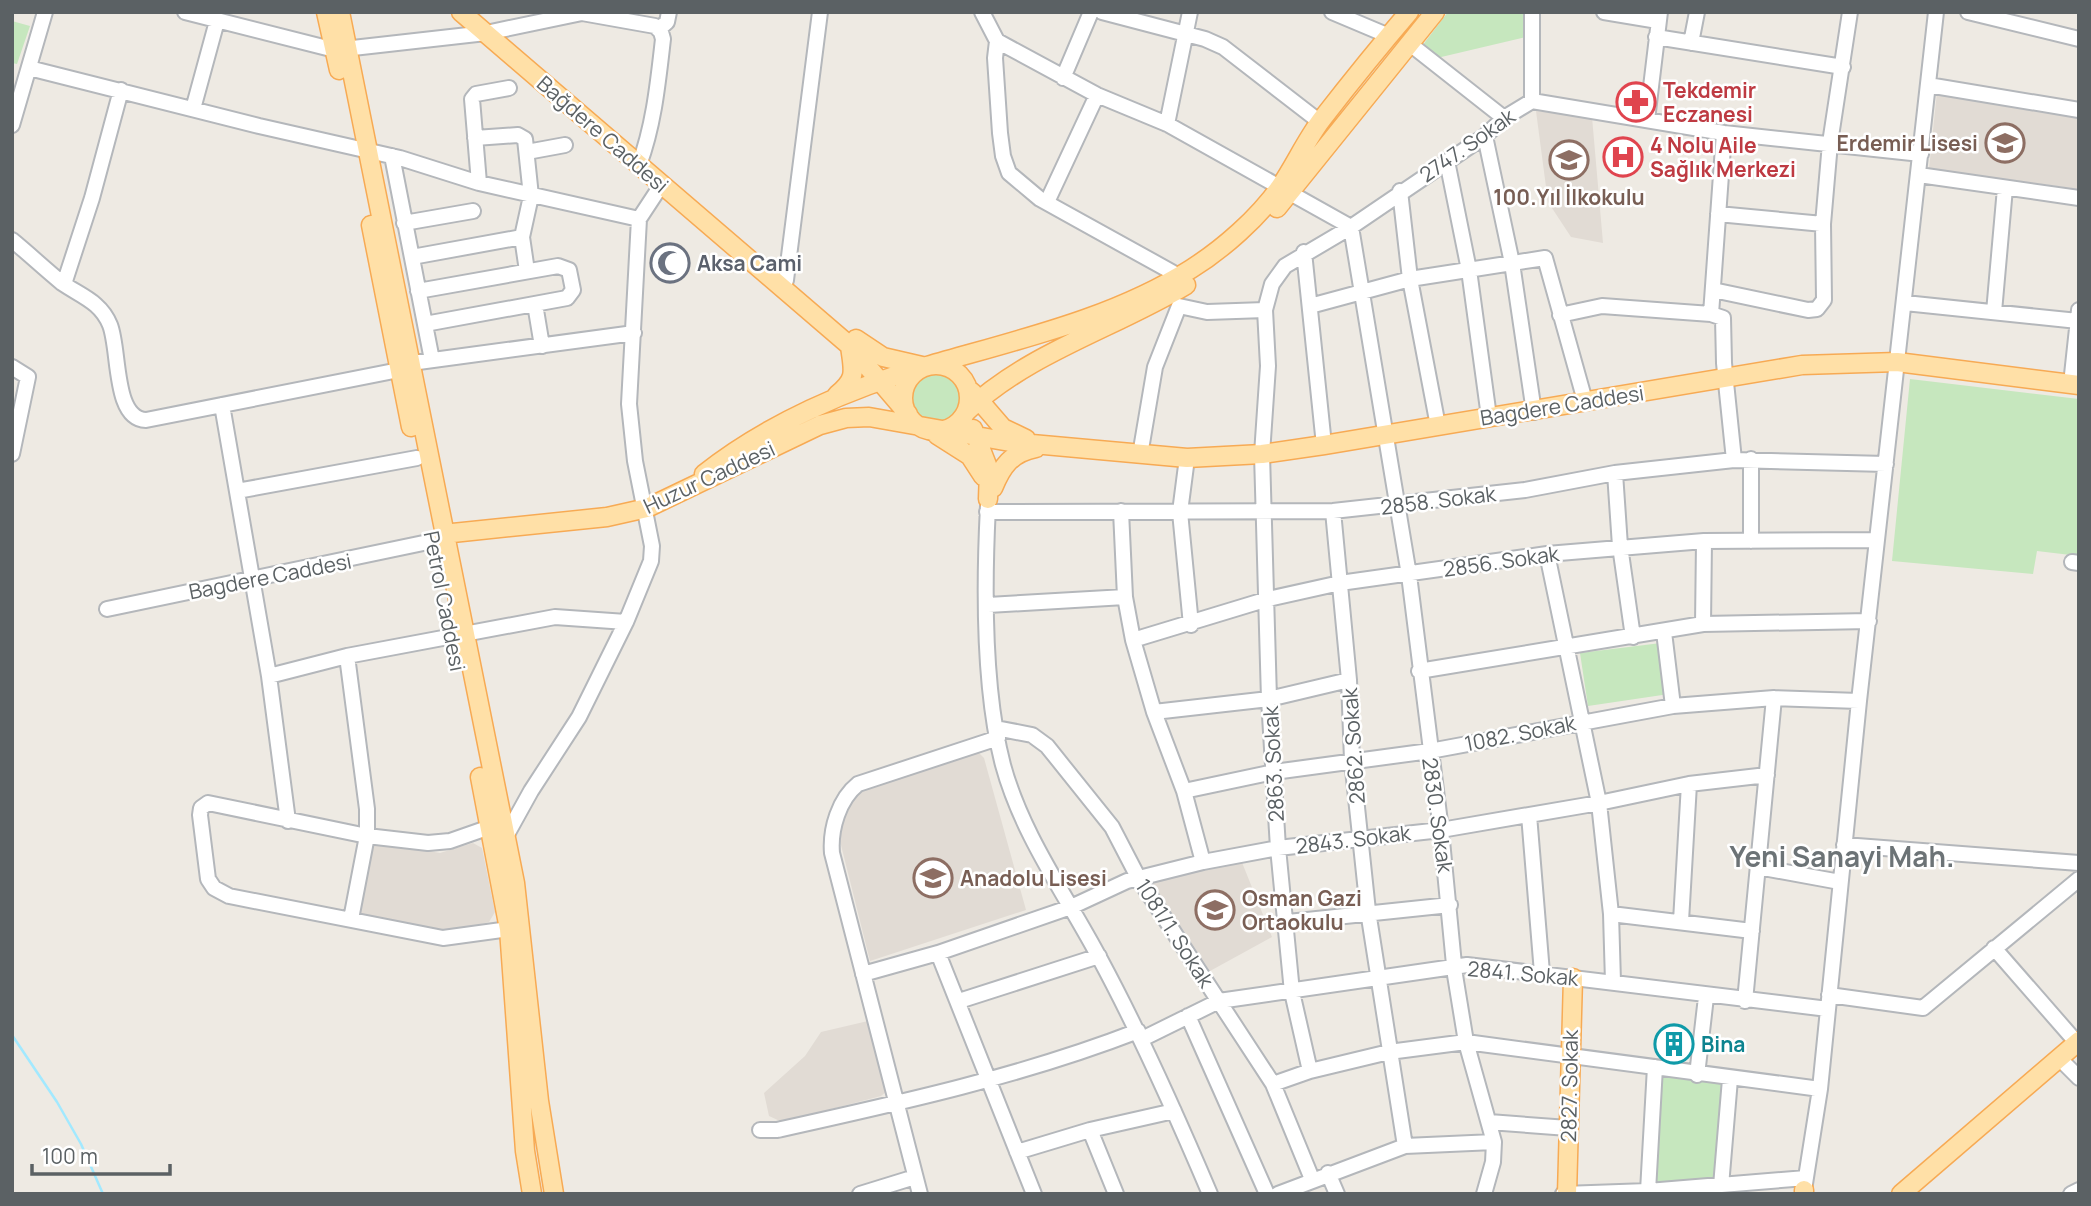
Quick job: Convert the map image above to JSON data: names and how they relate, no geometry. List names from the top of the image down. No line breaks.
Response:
{"streets":{"main road":["Bağdere Caddesi","Bagdere Caddesi","Huzur Caddesi","Petrol Caddesi","2827. Sokak"],"street":["2747. Sokak","2858. Sokak","2856. Sokak","1082. Sokak","2862. Sokak","2863. Sokak","2830. Sokak","2843. Sokak","1081/1. Sokak","2841. Sokak"]},"crossings":[["Bağdere Caddesi","Huzur Caddesi"],["2747. Sokak","2863. Sokak"],["2747. Sokak","2830. Sokak"],["Bagdere Caddesi","Huzur Caddesi"],["Bagdere Caddesi","Petrol Caddesi"],["Bagdere Caddesi","2863. Sokak"],["Bagdere Caddesi","2830. Sokak"],["Huzur Caddesi","Petrol Caddesi"],["2858. Sokak","2862. Sokak"],["2858. Sokak","2863. Sokak"],["2858. Sokak","2830. Sokak"],["2856. Sokak","2862. Sokak"],["2856. Sokak","2863. Sokak"],["2856. Sokak","2830. Sokak"],["1082. Sokak","2862. Sokak"],["1082. Sokak","2863. Sokak"],["1082. Sokak","2830. Sokak"],["2862. Sokak","2843. Sokak"],["2862. Sokak","2841. Sokak"],["2863. Sokak","2843. Sokak"],["2863. Sokak","2841. Sokak"],["2830. Sokak","2843. Sokak"],["2830. Sokak","2841. Sokak"],["2843. Sokak","1081/1. Sokak"],["1081/1. Sokak","2841. Sokak"],["2841. Sokak","2827. Sokak"]],"districts":["Yeni Sanayi Mah."],"places":{"pharmacy":["Tekdemir Eczanesi"],"school or university":["Erdemir Lisesi","100.Yıl İlkokulu","Anadolu Lisesi","Osman Gazi Ortaokulu"],"hospital":["4 Nolu Aile Sağlık Merkezi"],"mosque":["Aksa Cami"],"building":["Bina"]},"scale_bar":"100 m"}
